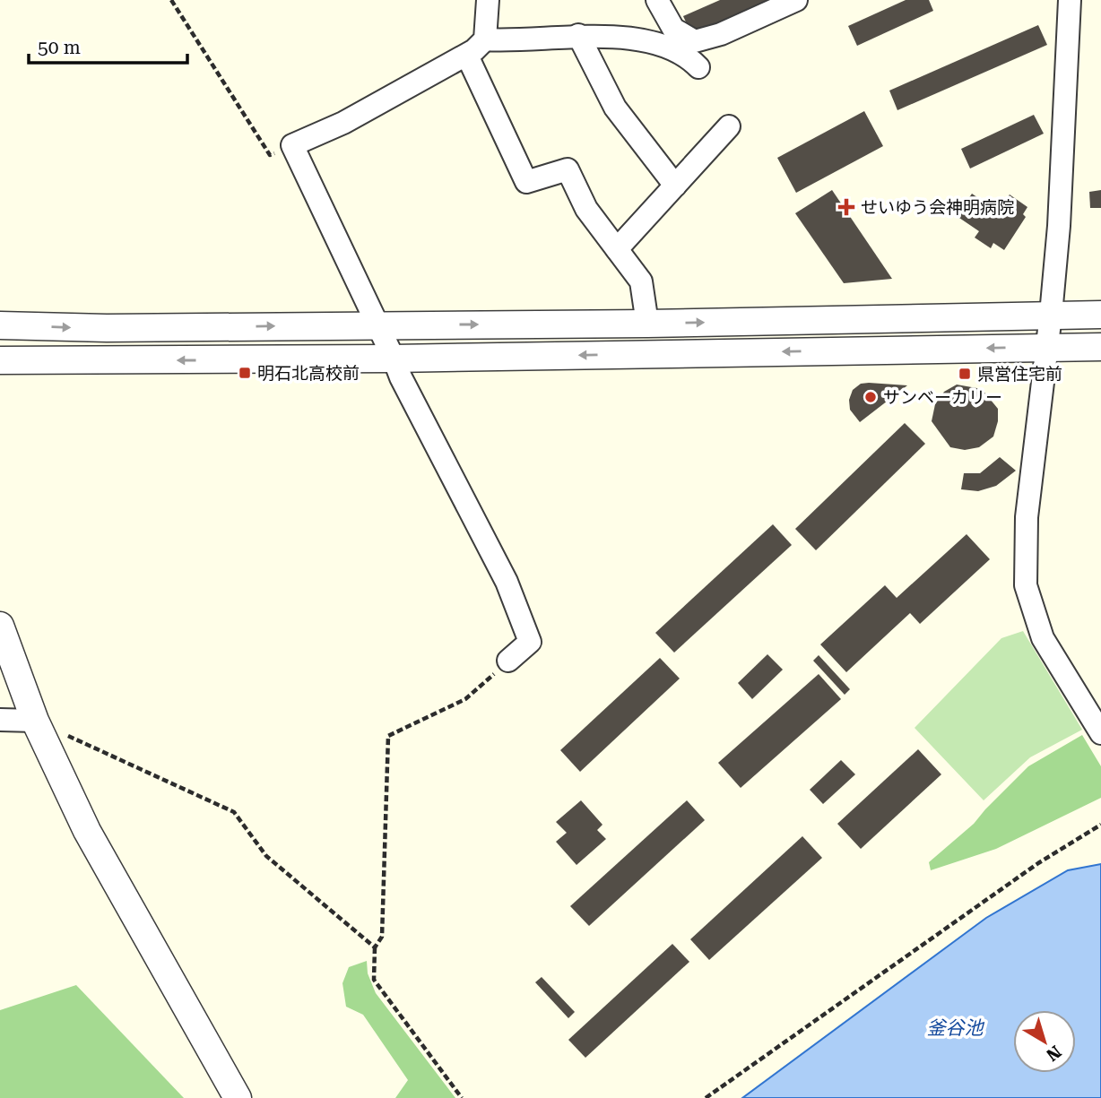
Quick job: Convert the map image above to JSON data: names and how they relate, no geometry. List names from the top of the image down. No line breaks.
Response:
{"water":["釜谷池"],"places":{"health":["せいゆう会神明病院"],"transit":["明石北高校前","県営住宅前"],"other":["サンベーカリー"]},"scale_bar":"50 m","north":"bottom right"}
